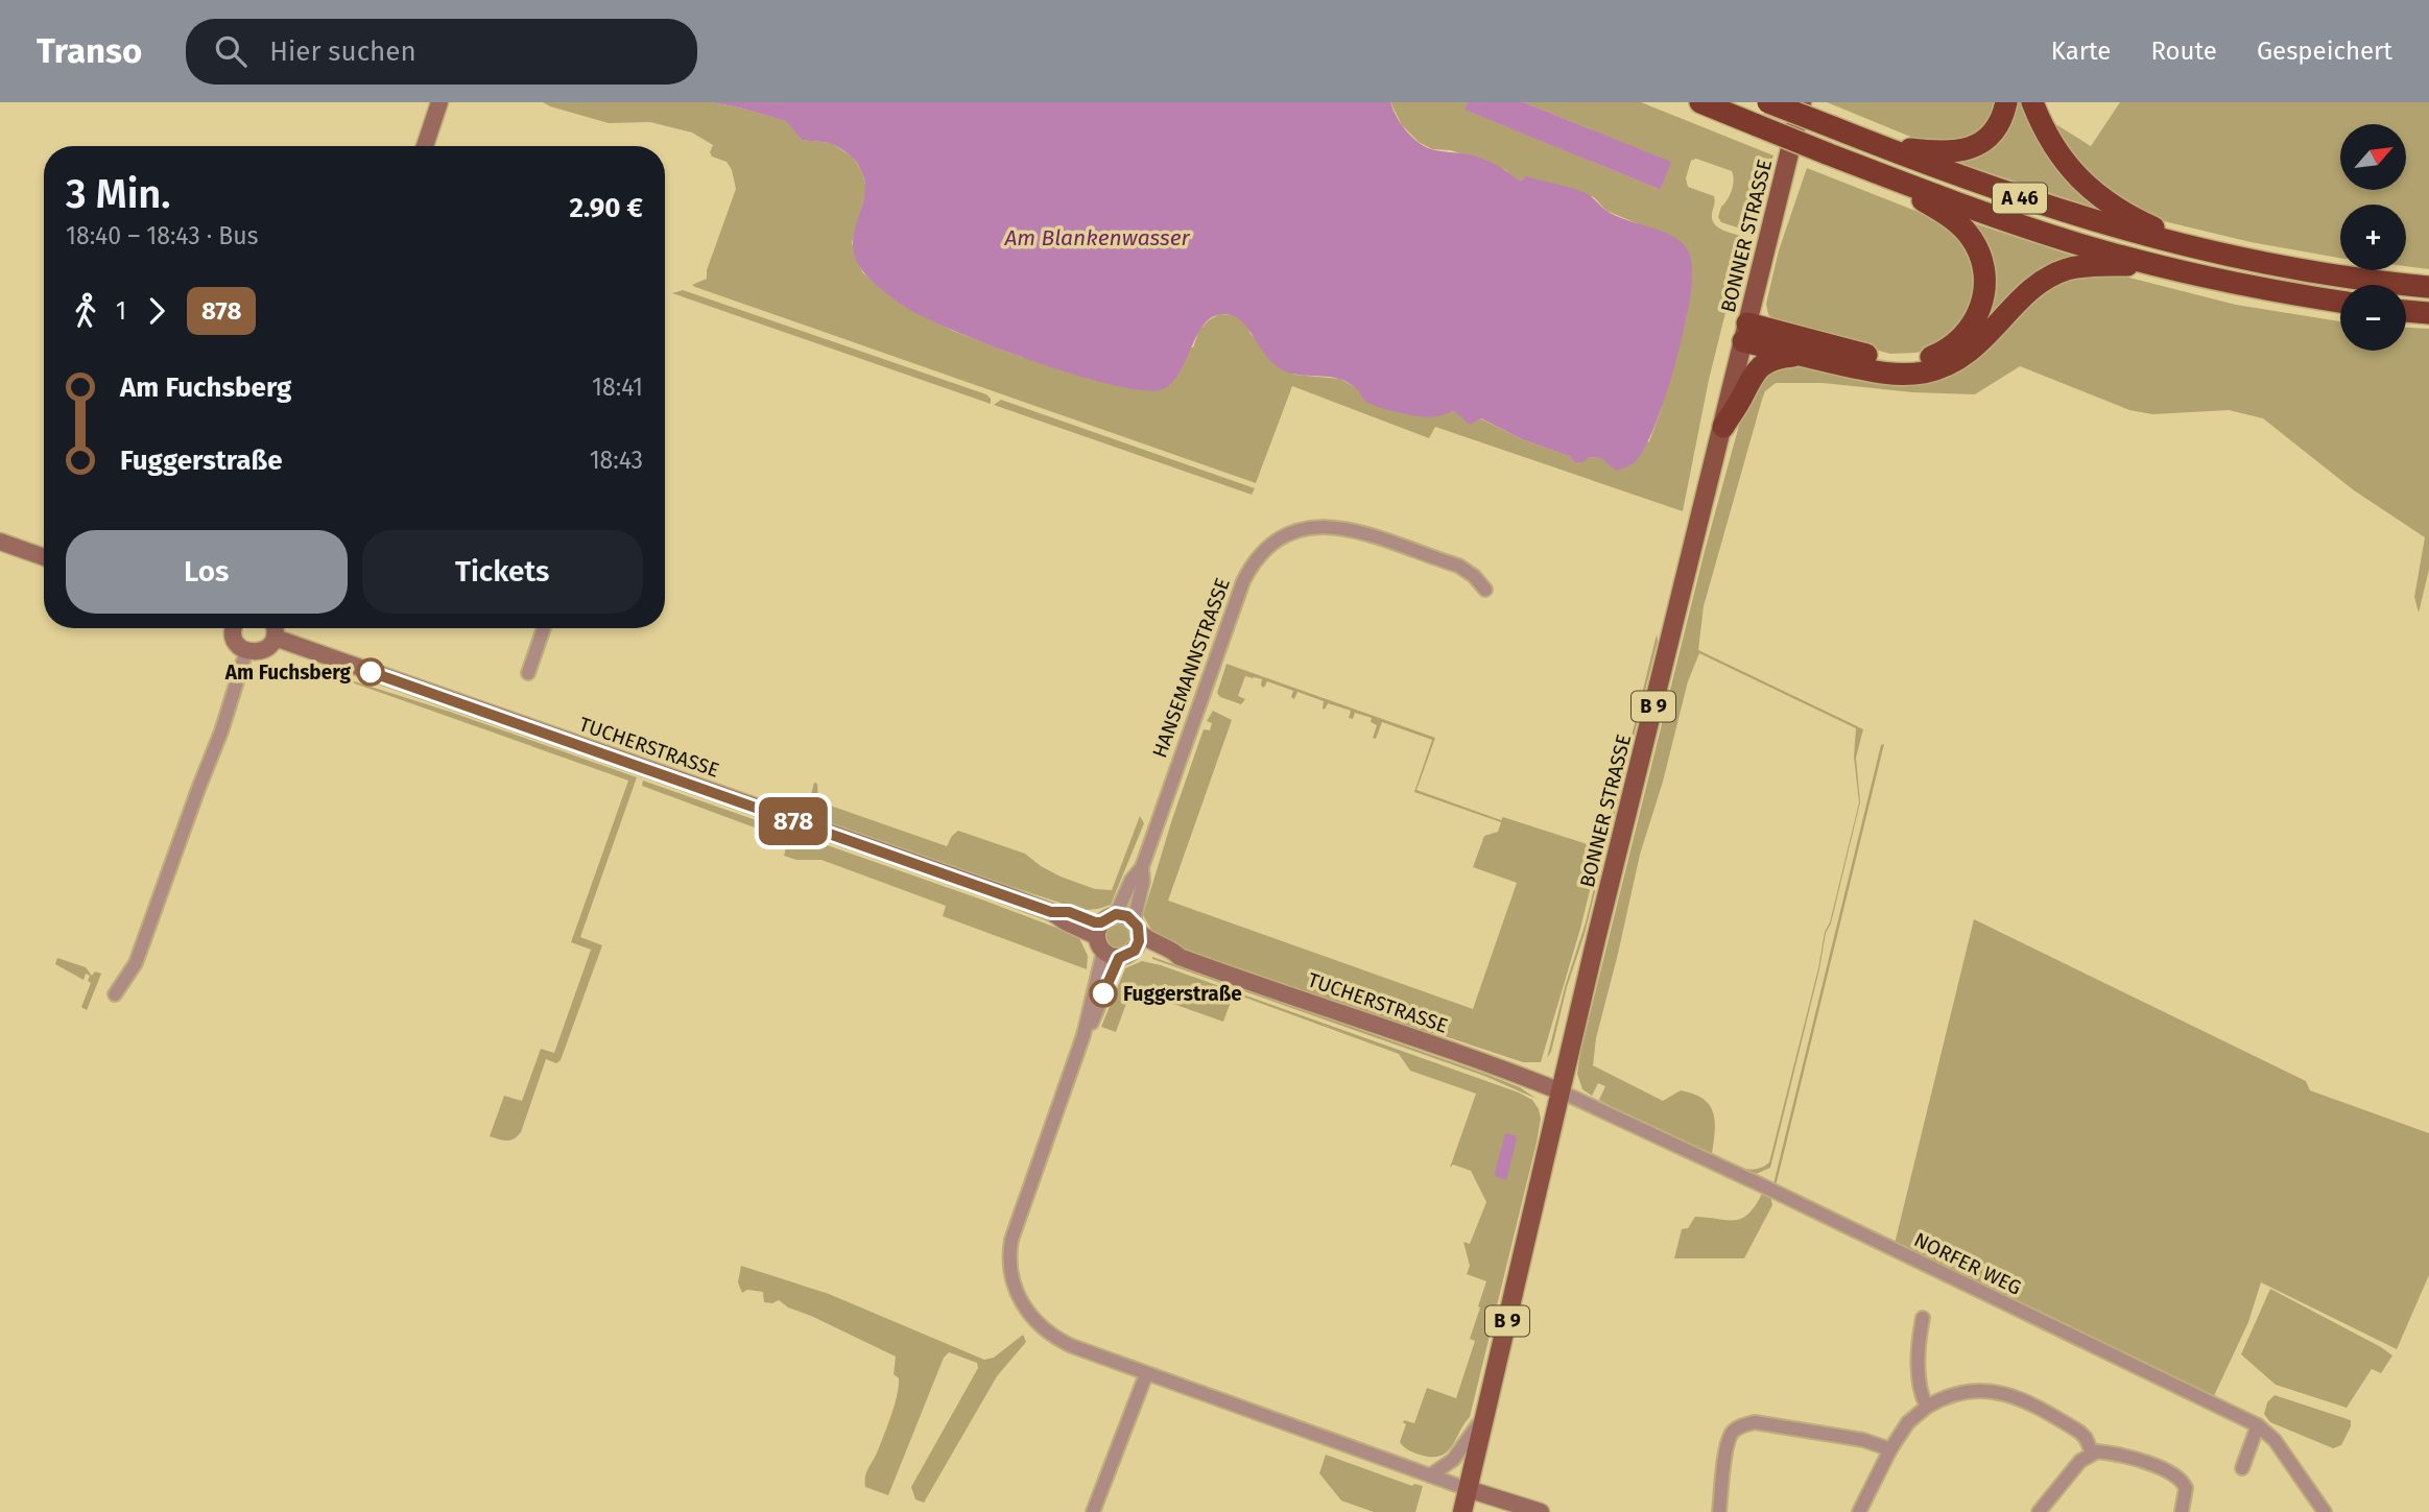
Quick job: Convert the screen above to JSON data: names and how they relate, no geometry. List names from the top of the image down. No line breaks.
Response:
{"streets":{"highway":["A 46"],"main road":["BONNER STRASSE","B 9","TUCHERSTRASSE"],"street":["HANSEMANNSTRASSE","NORFER WEG"]},"crossings":[["BONNER STRASSE","B 9"],["BONNER STRASSE","TUCHERSTRASSE"],["BONNER STRASSE","NORFER WEG"],["HANSEMANNSTRASSE","TUCHERSTRASSE"],["TUCHERSTRASSE","NORFER WEG"]],"water":["Am Blankenwasser"],"places":["Am Fuchsberg","Fuggerstraße"],"lines":["bus line 878"],"north":"top right","page":{"header":"Transo","search":"Hier suchen","nav":["Karte","Route","Gespeichert"],"on_map":"878","map_buttons":["+","−"],"heading":["3 Min.","18:40 – 18:43 · Bus","2.90 €"],"legs":["1","878"],"list":[{"name":"Am Fuchsberg","value":"18:41"},{"name":"Fuggerstraße","value":"18:43"}],"buttons":["Los","Tickets"]}}
